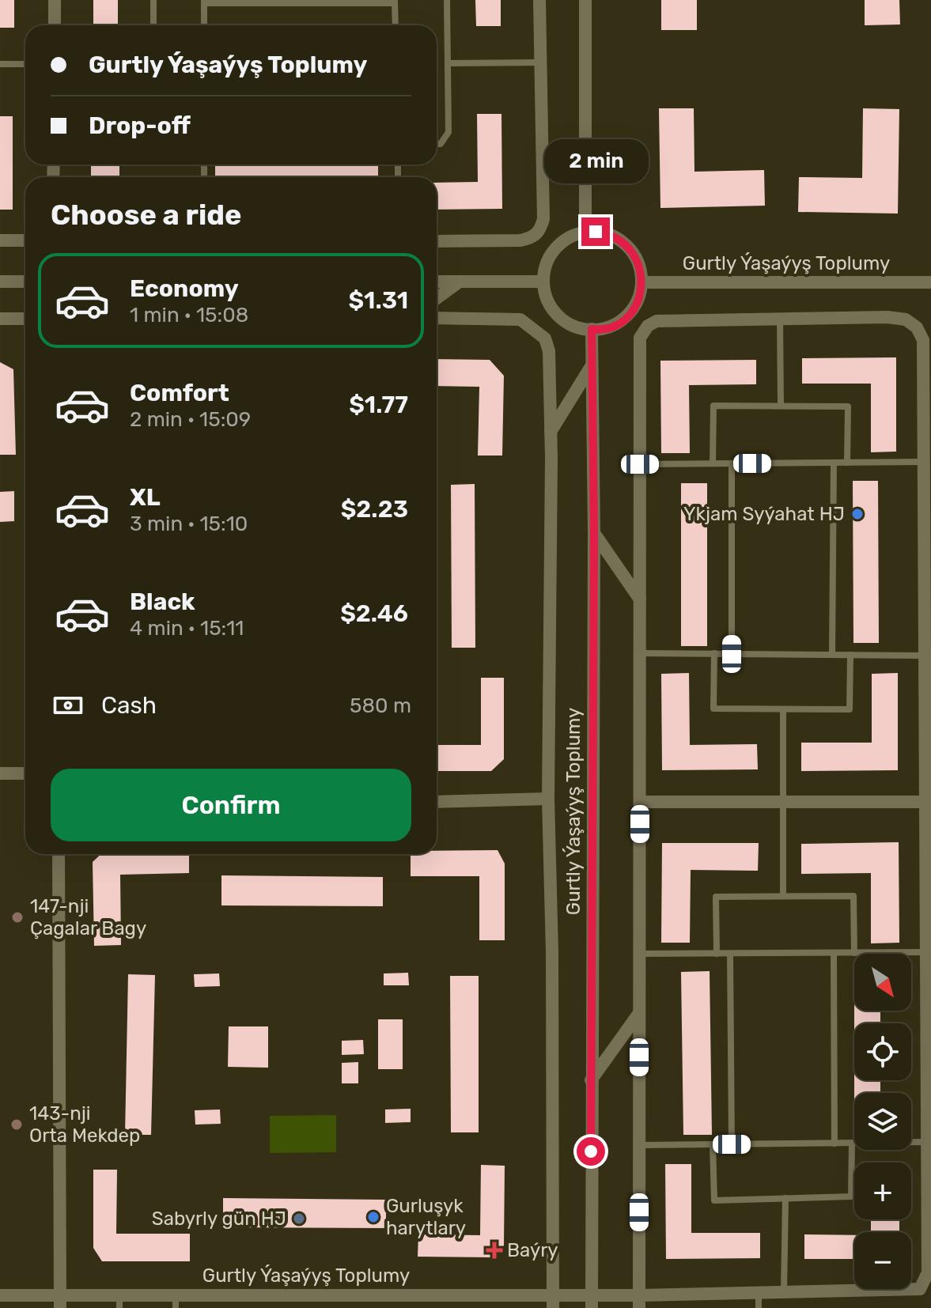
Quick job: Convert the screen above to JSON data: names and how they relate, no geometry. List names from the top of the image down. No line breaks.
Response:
{"streets":{"street":["Gurtly Ýaşaýyş Toplumy"]},"places":{"other":["Ykjam Syýahat HJ","147-nji Çagalar Bagy","143-nji Orta Mekdep","Gurluşyk harytlary","Sabyrly gün HJ"],"health":["Baýry"]},"north":"bottom right","page":{"banner":["Gurtly Ýaşaýyş Toplumy","Drop-off"],"bubble":"2 min","heading":"Choose a ride","list":[{"name":"Economy","note":"1 min · 15:08","value":"$1.31"},{"name":"Comfort","note":"2 min · 15:09","value":"$1.77"},{"name":"XL","note":"3 min · 15:10","value":"$2.23"},{"name":"Black","note":"4 min · 15:11","value":"$2.46"}],"pay":["Cash","580 m"],"buttons":"Confirm","map_buttons":["+","−"]}}
